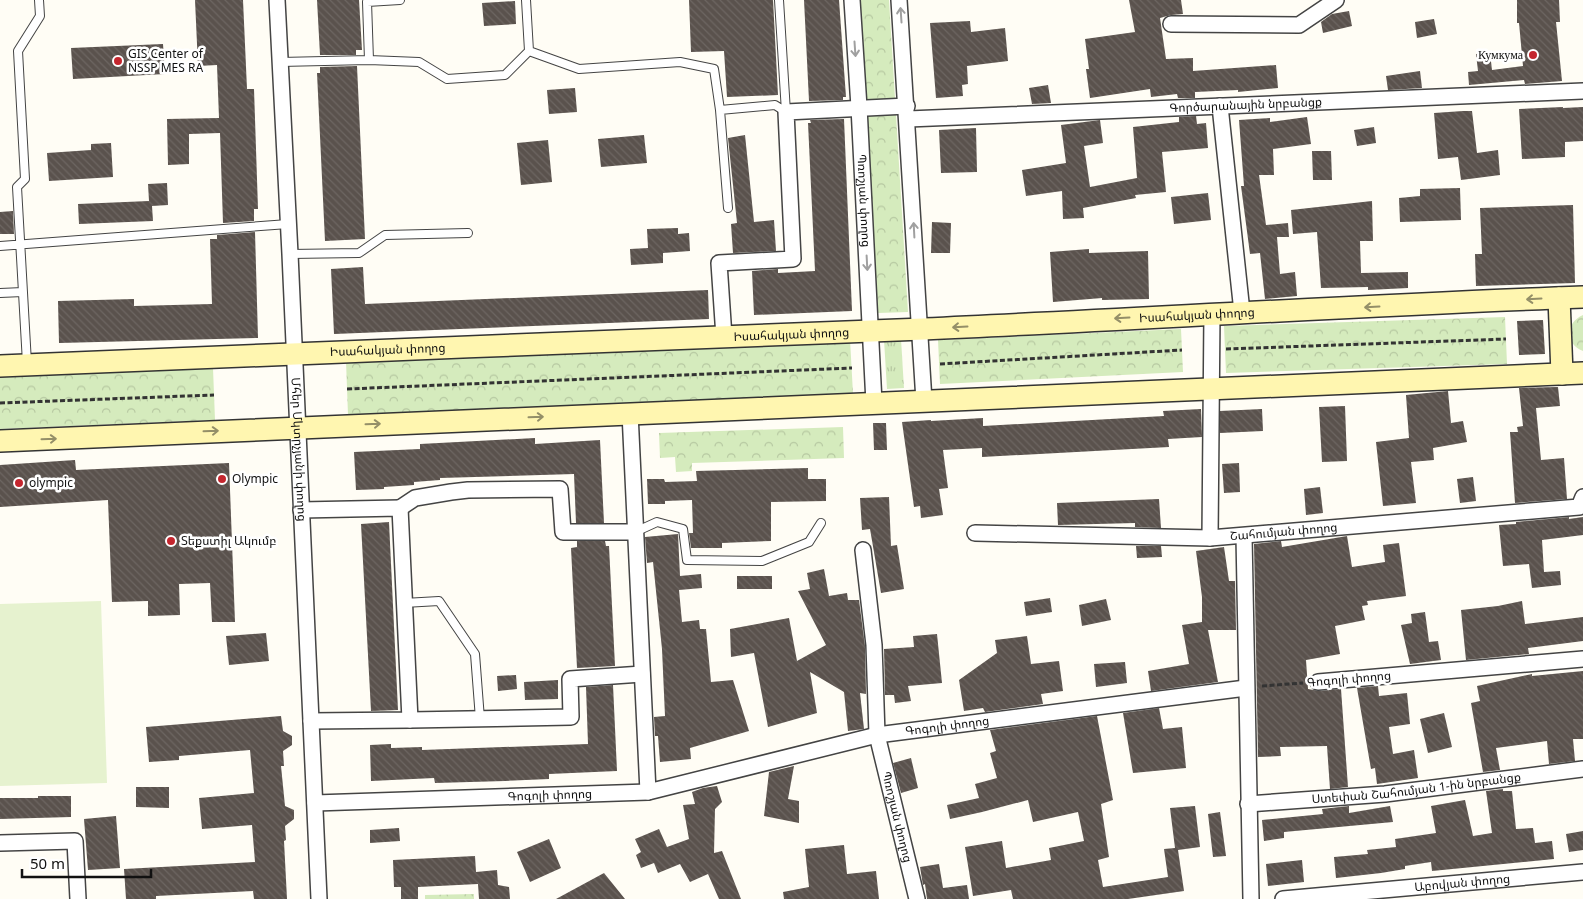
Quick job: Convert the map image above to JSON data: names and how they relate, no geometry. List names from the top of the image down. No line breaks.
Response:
{"streets":{"street":["Գործարանային նրբանցք","Պռոշյան փողոց","Իսահակյան փողոց","Մհեր Մկտրչյանի փողոց","Շահումյան փողոց","Գոգոլի փողոց","Ստեփան Շահումյան 1-ին նրբանցք","Աբովյան փողոց"]},"crossings":[["Գործարանային նրբանցք","Պռոշյան փողոց"],["Պռոշյան փողոց","Իսահակյան փողոց"],["Պռոշյան փողոց","Գոգոլի փողոց"],["Իսահակյան փողոց","Մհեր Մկտրչյանի փողոց"],["Մհեր Մկտրչյանի փողոց","Գոգոլի փողոց"]],"places":["Кумкума","GIS Center of NSSP MES RA","Olympic","olympic","Տեքստիլ Ակումբ"],"scale_bar":"50 m"}
